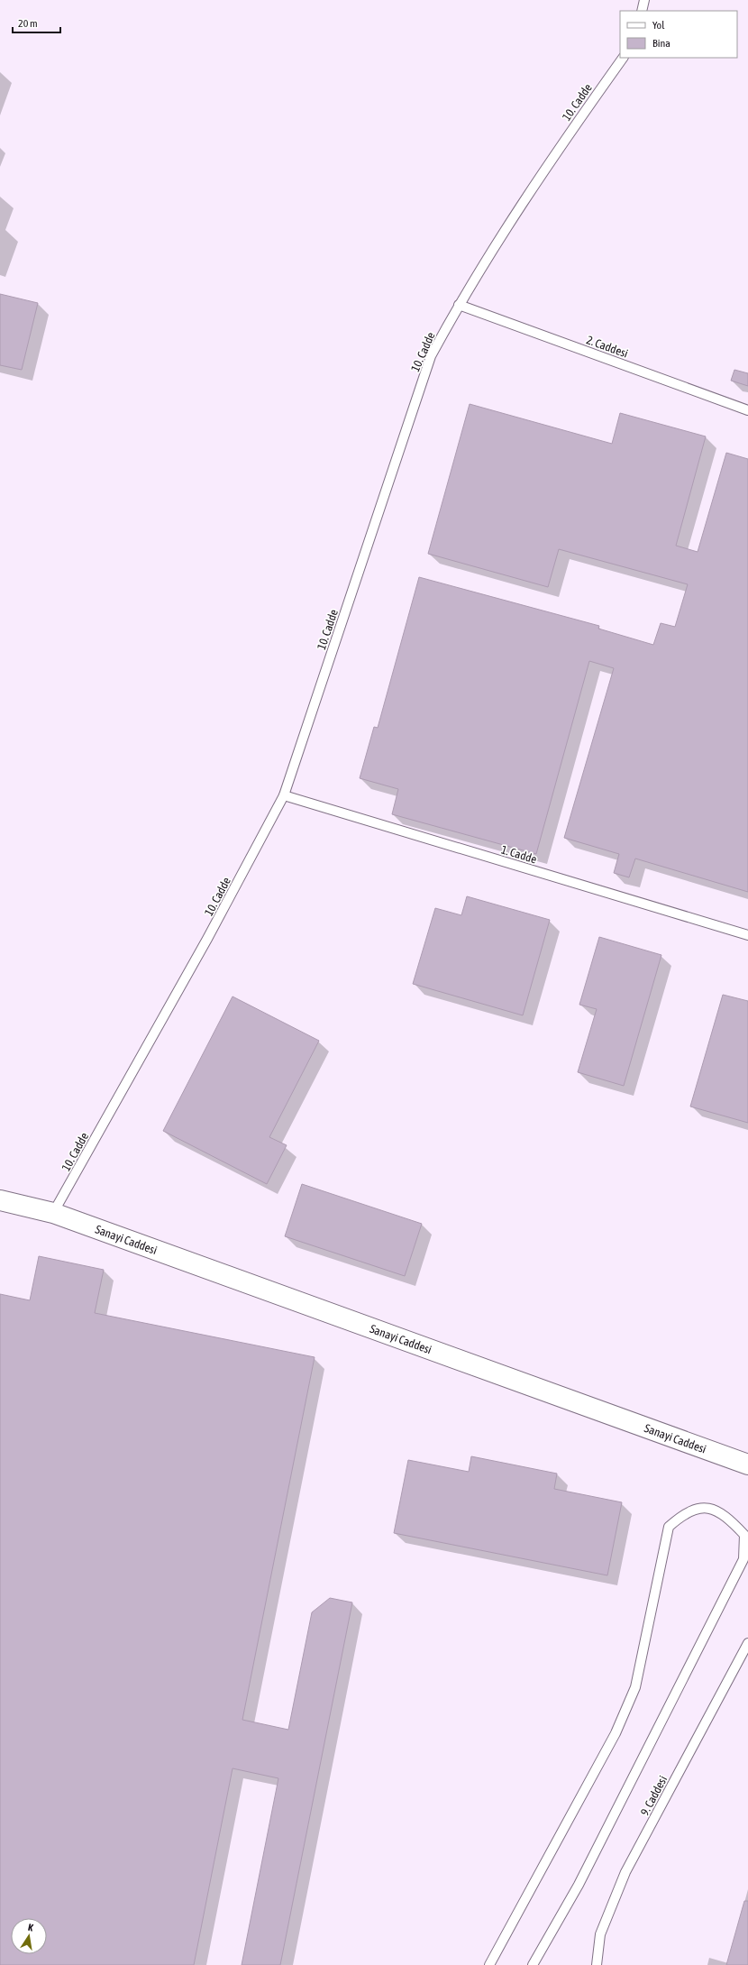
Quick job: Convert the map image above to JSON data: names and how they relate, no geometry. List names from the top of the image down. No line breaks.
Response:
{"streets":{"street":["Sanayi Caddesi"],"lane":["10. Cadde","2. Caddesi","1. Cadde","9. Caddesi"]},"crossings":[["10. Cadde","2. Caddesi"],["10. Cadde","1. Cadde"],["10. Cadde","Sanayi Caddesi"]],"legend":["Yol","Bina"],"scale_bar":"20 m","north":"top"}
